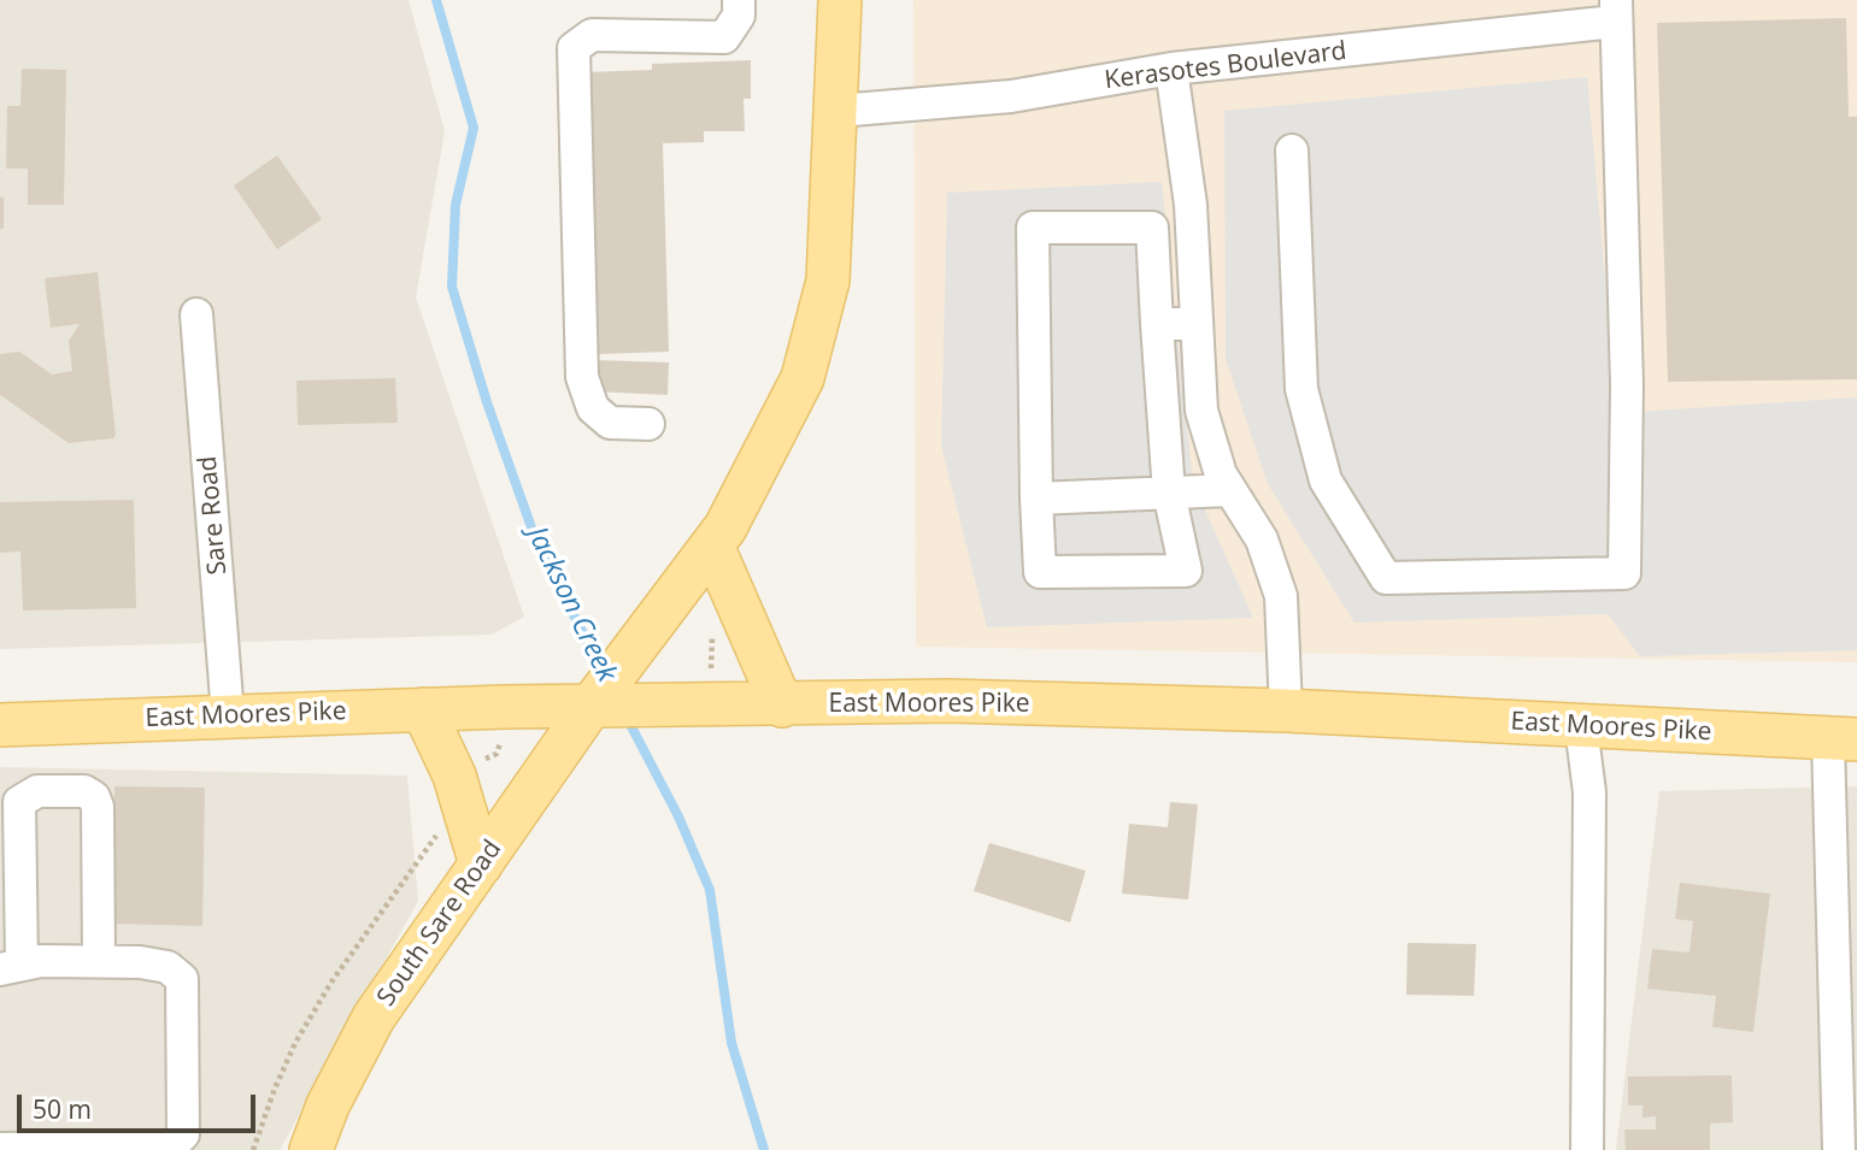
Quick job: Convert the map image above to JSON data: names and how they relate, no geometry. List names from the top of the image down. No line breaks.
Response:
{"streets":{"main road":["East Moores Pike","South Sare Road"],"street":["Kerasotes Boulevard","Sare Road"]},"crossings":[["Kerasotes Boulevard","South Sare Road"],["Sare Road","East Moores Pike"],["East Moores Pike","South Sare Road"]],"water":["Jackson Creek"],"scale_bar":"50 m"}
